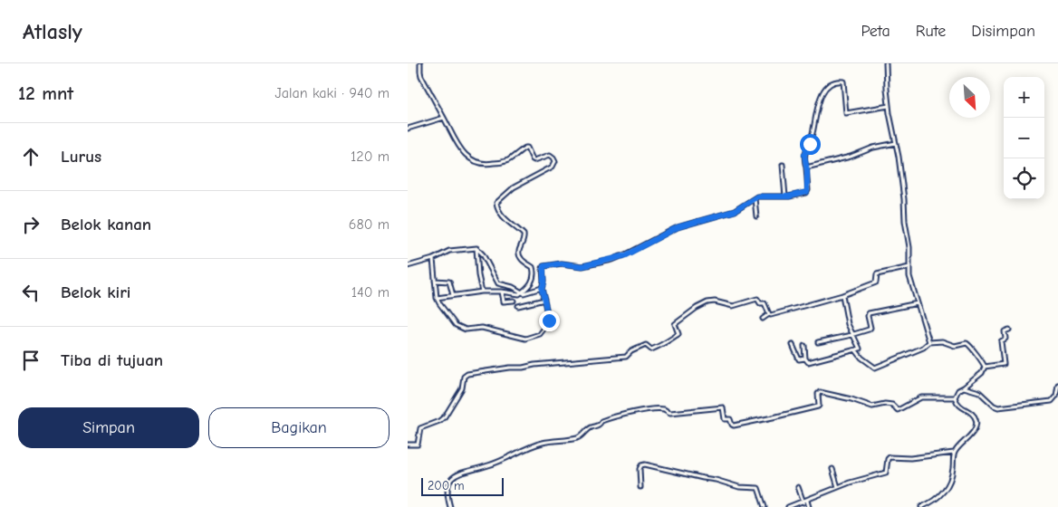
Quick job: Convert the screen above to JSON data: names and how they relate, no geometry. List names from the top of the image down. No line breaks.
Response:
{"scale_bar":"200 m","north":"bottom right","page":{"header":"Atlasly","nav":["Peta","Rute","Disimpan"],"heading":["12 mnt","Jalan kaki · 940 m"],"map_buttons":["+","−"],"list":[["Lurus","120 m"],["Belok kanan","680 m"],["Belok kiri","140 m"],"Tiba di tujuan"],"buttons":["Simpan","Bagikan"],"scale":"200 m"}}
